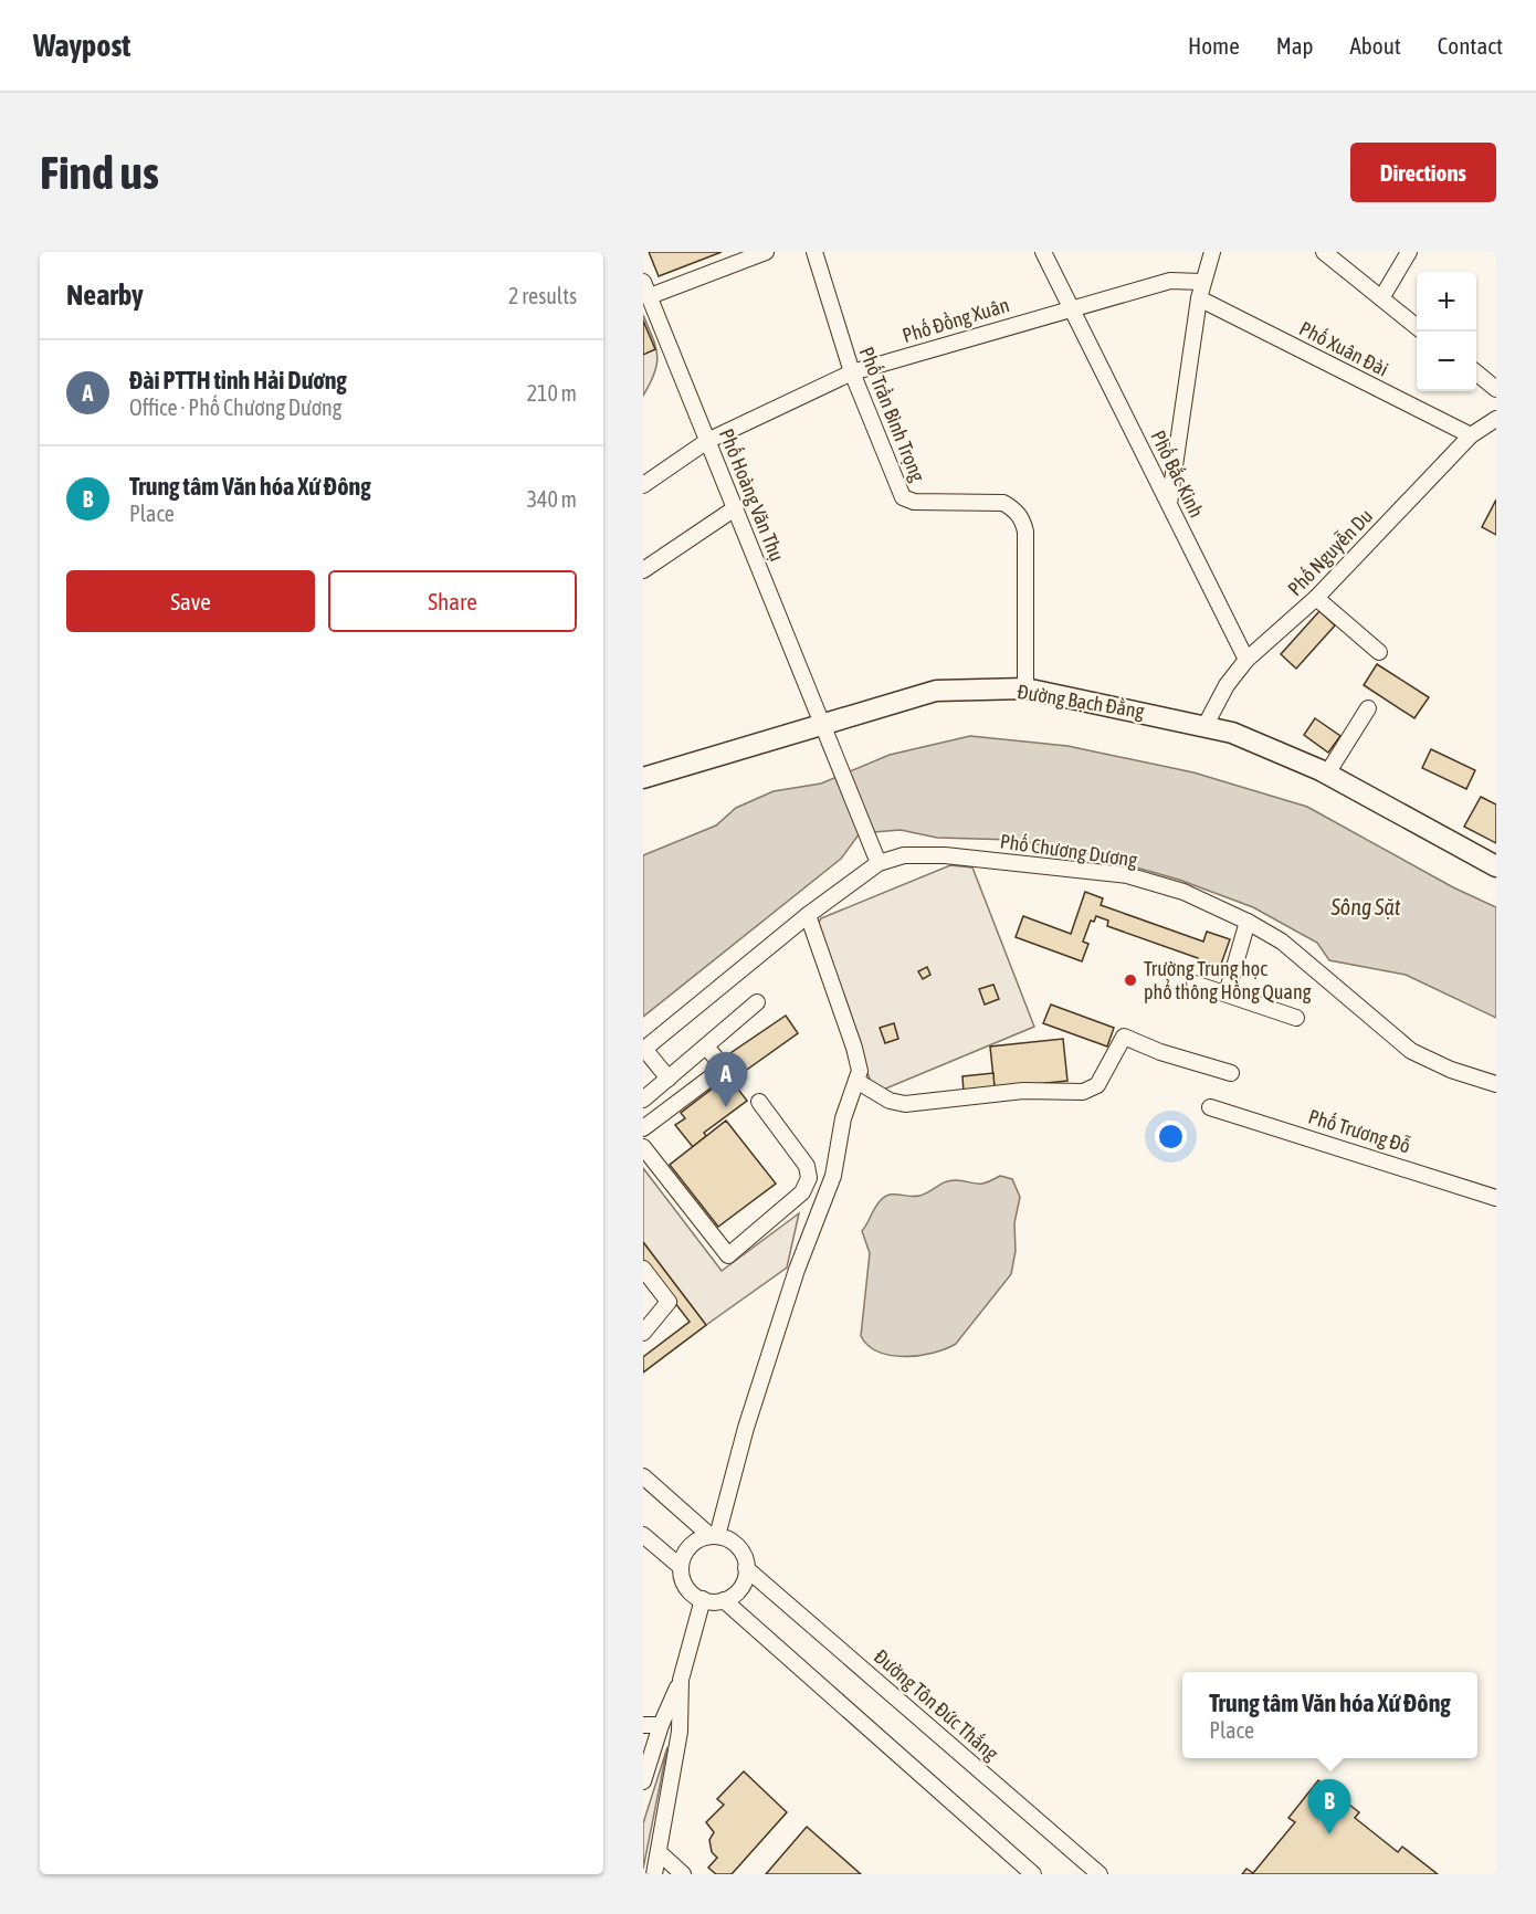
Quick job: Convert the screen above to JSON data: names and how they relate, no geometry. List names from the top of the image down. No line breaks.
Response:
{"streets":{"main road":["Đường Bạch Đằng"],"street":["Phố Đồng Xuân","Phố Xuân Đài","Phố Trần Bình Trọng","Phố Bắc Kinh","Phố Hoàng Văn Thụ","Phố Nguyễn Du","Phố Chương Dương","Phố Trương Đỗ","Đường Tôn Đức Thắng"]},"crossings":[["Phố Đồng Xuân","Phố Trần Bình Trọng"],["Phố Đồng Xuân","Phố Bắc Kinh"],["Phố Đồng Xuân","Phố Hoàng Văn Thụ"],["Phố Xuân Đài","Phố Nguyễn Du"],["Phố Trần Bình Trọng","Đường Bạch Đằng"],["Phố Bắc Kinh","Phố Nguyễn Du"],["Phố Hoàng Văn Thụ","Đường Bạch Đằng"],["Phố Hoàng Văn Thụ","Phố Chương Dương"],["Phố Nguyễn Du","Đường Bạch Đằng"]],"water":["Sông Sặt"],"places":["Trường Trung học phổ thông Hồng Quang"],"page":{"header":"Waypost","nav":["Home","Map","About","Contact"],"buttons":["Directions",["Save","Share"]],"title":"Find us","heading":["Nearby","2 results"],"map_buttons":["+","−"],"list":[{"mark":"A","name":"Đài PTTH tỉnh Hải Dương","note":"Office · Phố Chương Dương","value":"210 m"},{"mark":"B","name":"Trung tâm Văn hóa Xứ Đông","note":"Place","value":"340 m"}],"pins":["A","B"],"popup":["Trung tâm Văn hóa Xứ Đông","Place"]}}
